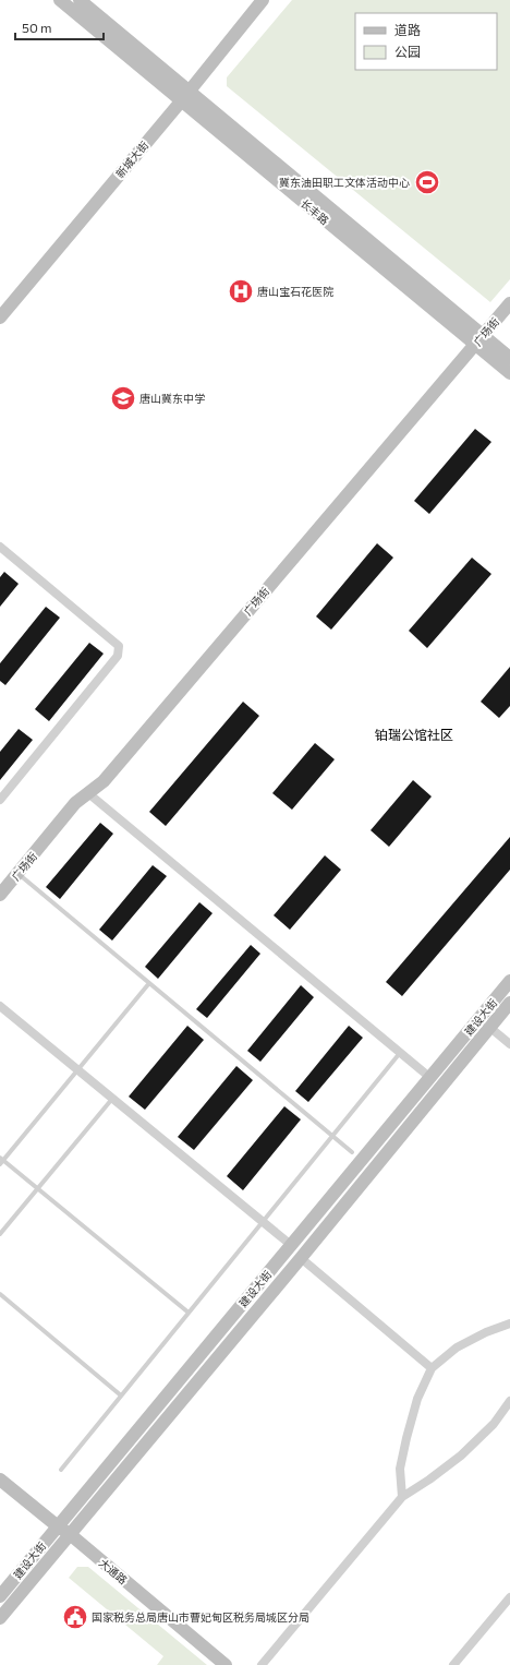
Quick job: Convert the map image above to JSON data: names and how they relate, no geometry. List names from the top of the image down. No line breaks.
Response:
{"streets":{"main road":["新城大街","广场街","建设大街","大通路"]},"crossings":[["建设大街","大通路"]],"districts":["铂瑞公馆社区"],"places":{"sports":["冀东油田职工文体活动中心"],"hospital":["唐山宝石花医院"],"school or university":["唐山冀东中学"],"public building":["国家税务总局唐山市曹妃甸区税务局城区分局"]},"legend":["道路","公园"],"scale_bar":"50 m"}
